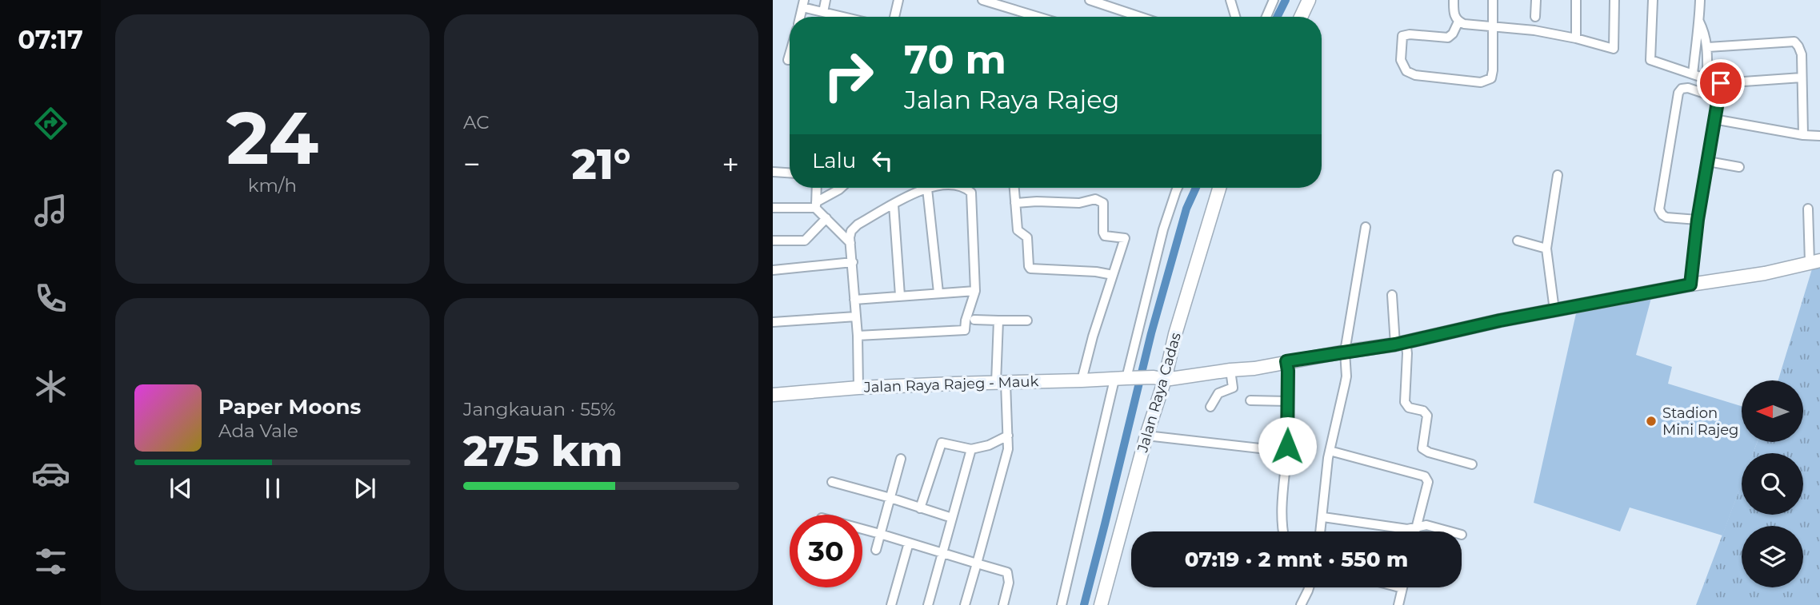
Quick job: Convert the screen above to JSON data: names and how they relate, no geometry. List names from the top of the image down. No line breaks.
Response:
{"streets":{"main road":["Jalan Raya Rajeg - Mauk","Jalan Raya Cadas"]},"crossings":[["Jalan Raya Rajeg - Mauk","Jalan Raya Cadas"]],"places":["Stadion Mini Rajeg"],"north":"left","page":{"tabs":"07:17","tile":[["24","km/h"],"AC",["Jangkauan · 55%","275 km"]],"turn":["70 m","Jalan Raya Rajeg"],"then":"Lalu","heat":["−","21°","+"],"song":["Paper Moons","Ada Vale"],"limit":"30","trip":"07:19 · 2 mnt · 550 m"}}
